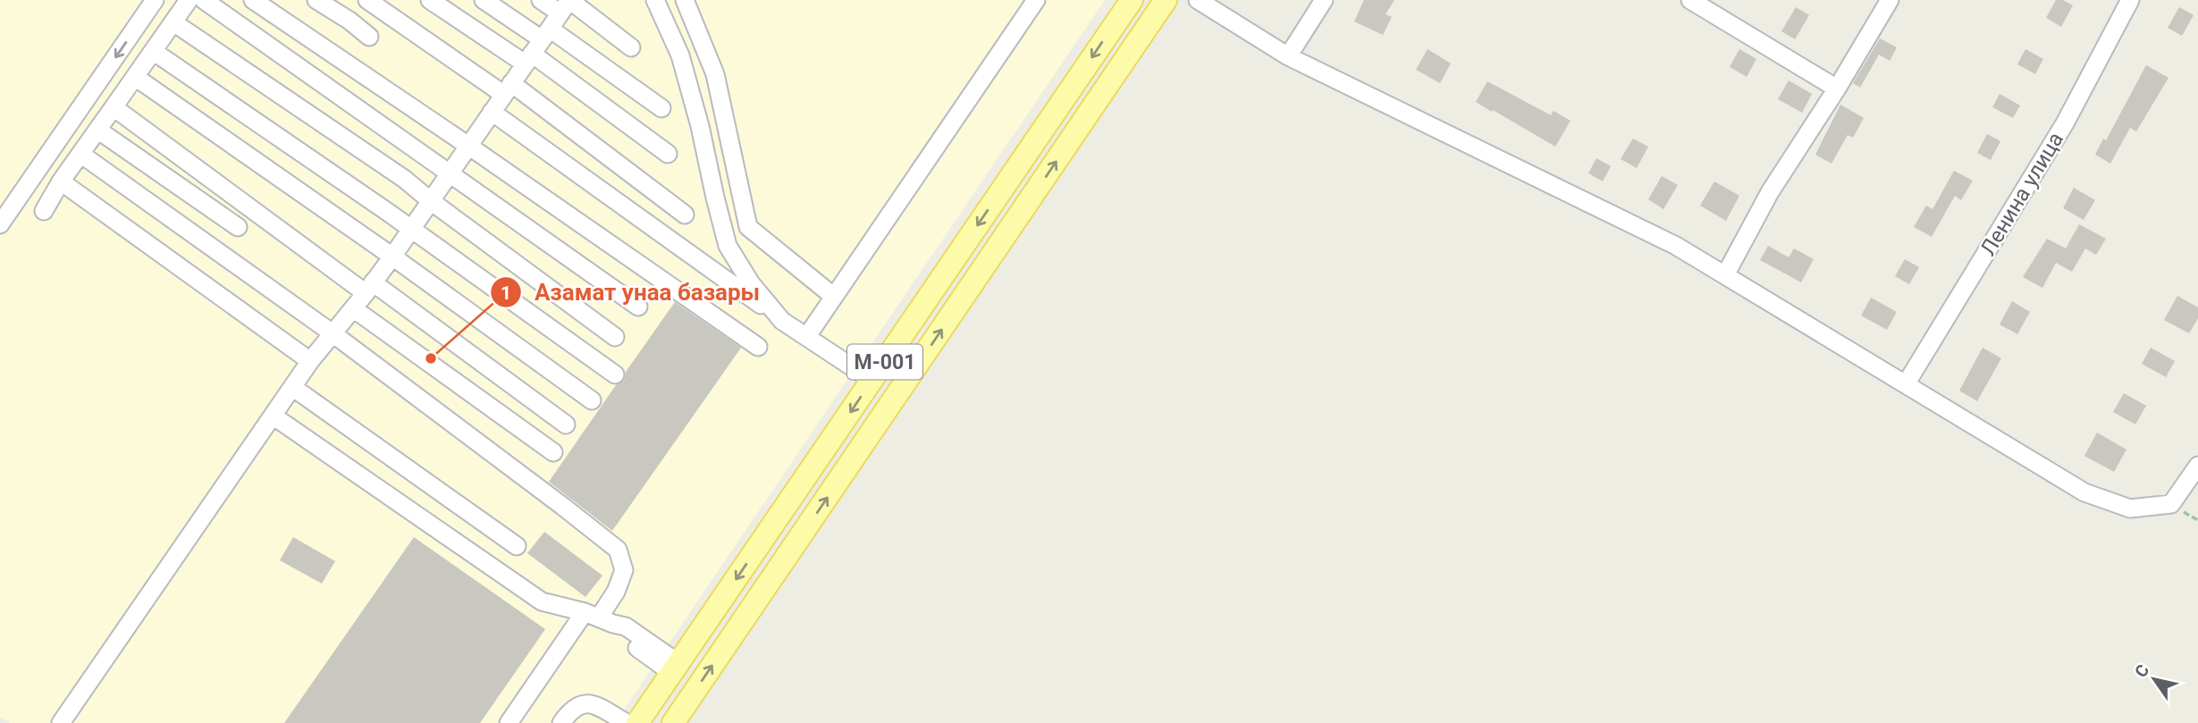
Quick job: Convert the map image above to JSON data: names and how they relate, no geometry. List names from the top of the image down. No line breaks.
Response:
{"streets":{"main road":["M-001"],"street":["Ленина улица"]},"places":["Азамат унаа базары"],"north":"top left"}
